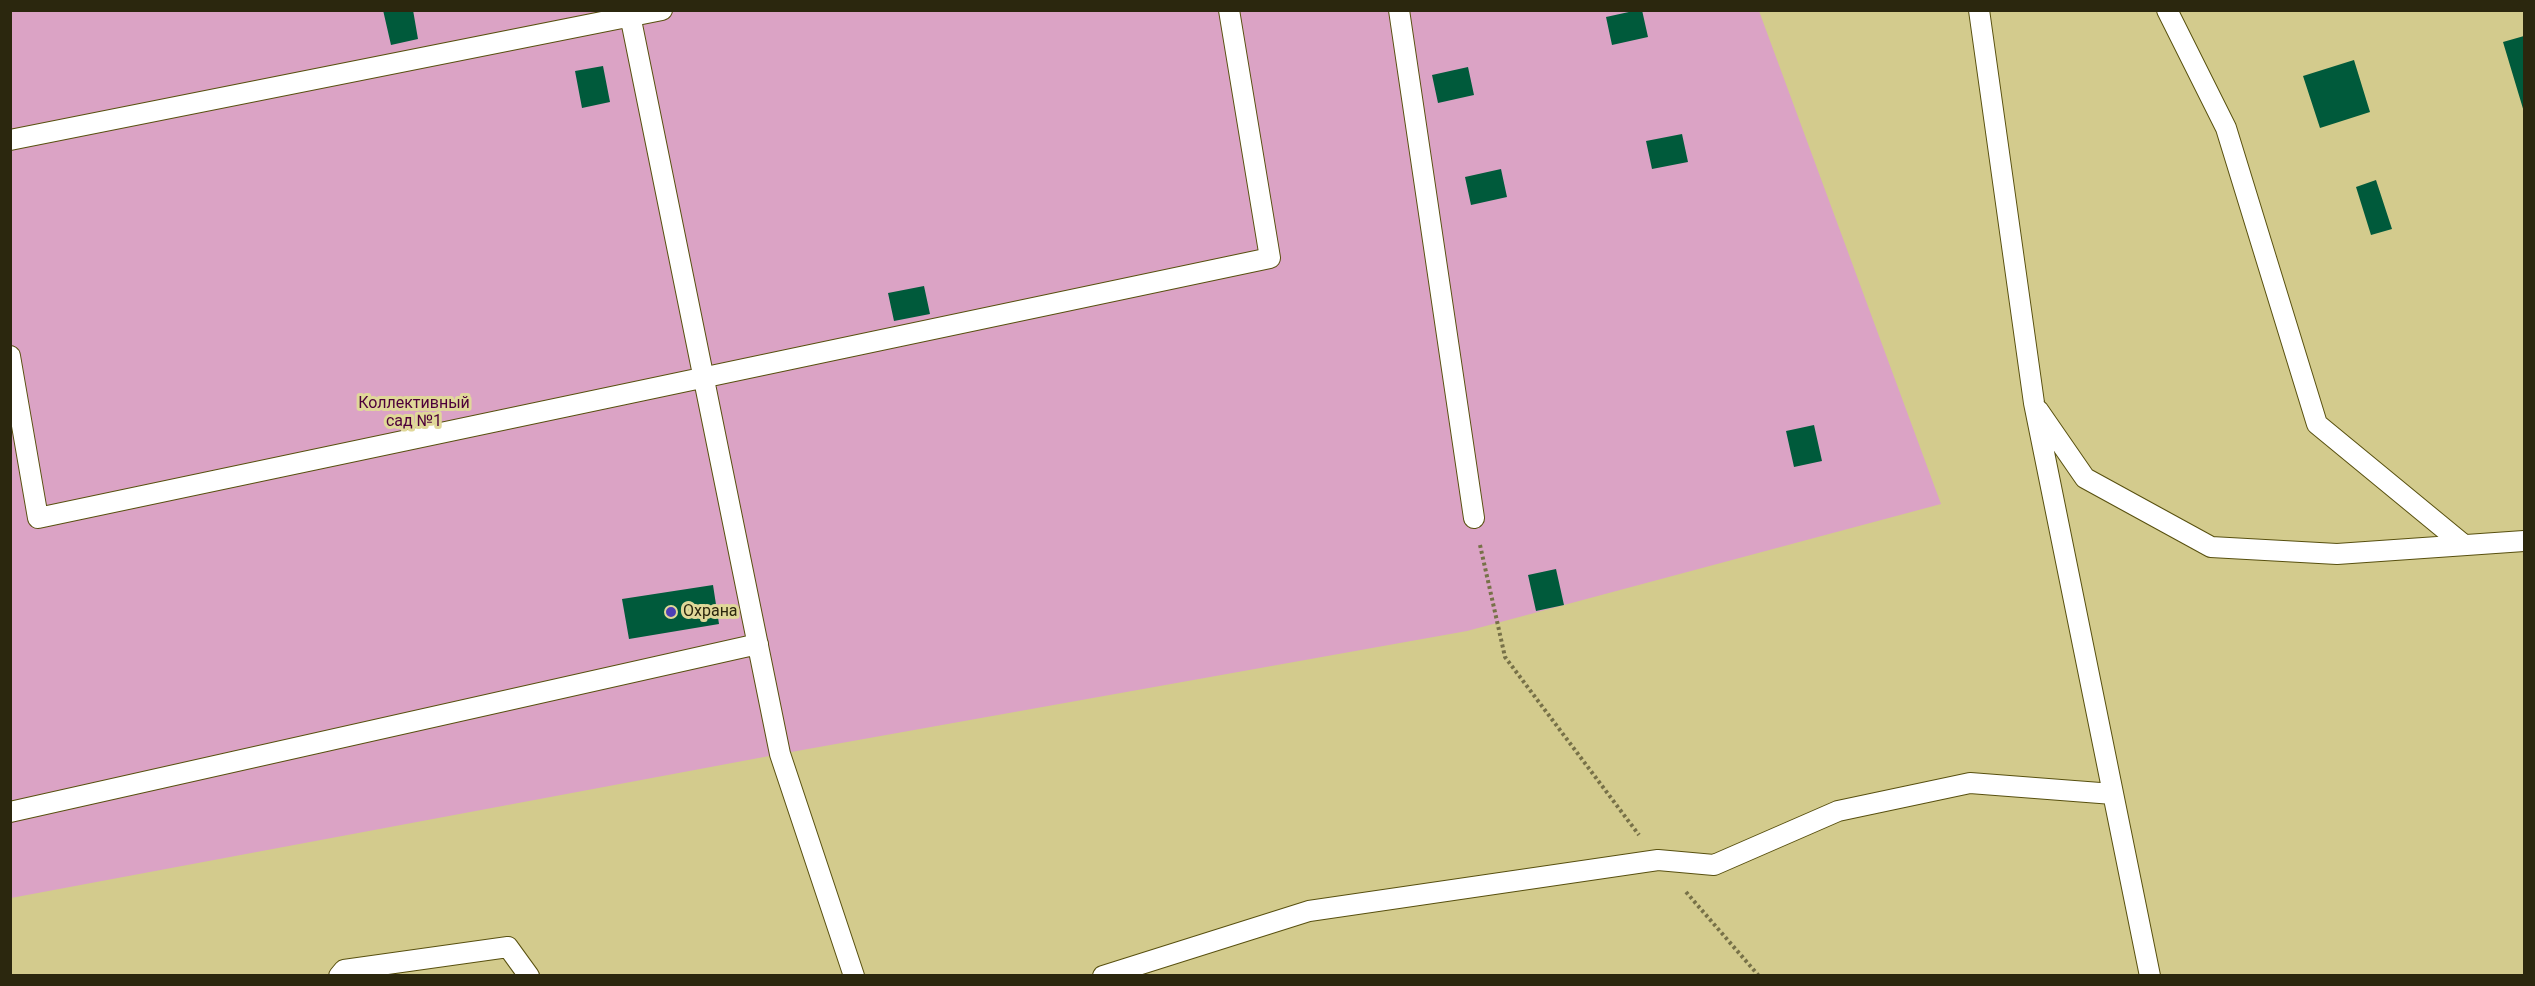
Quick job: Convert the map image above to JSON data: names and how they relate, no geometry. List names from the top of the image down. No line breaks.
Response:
{"parks":["Коллективный сад №1"],"places":["Охрана"]}
